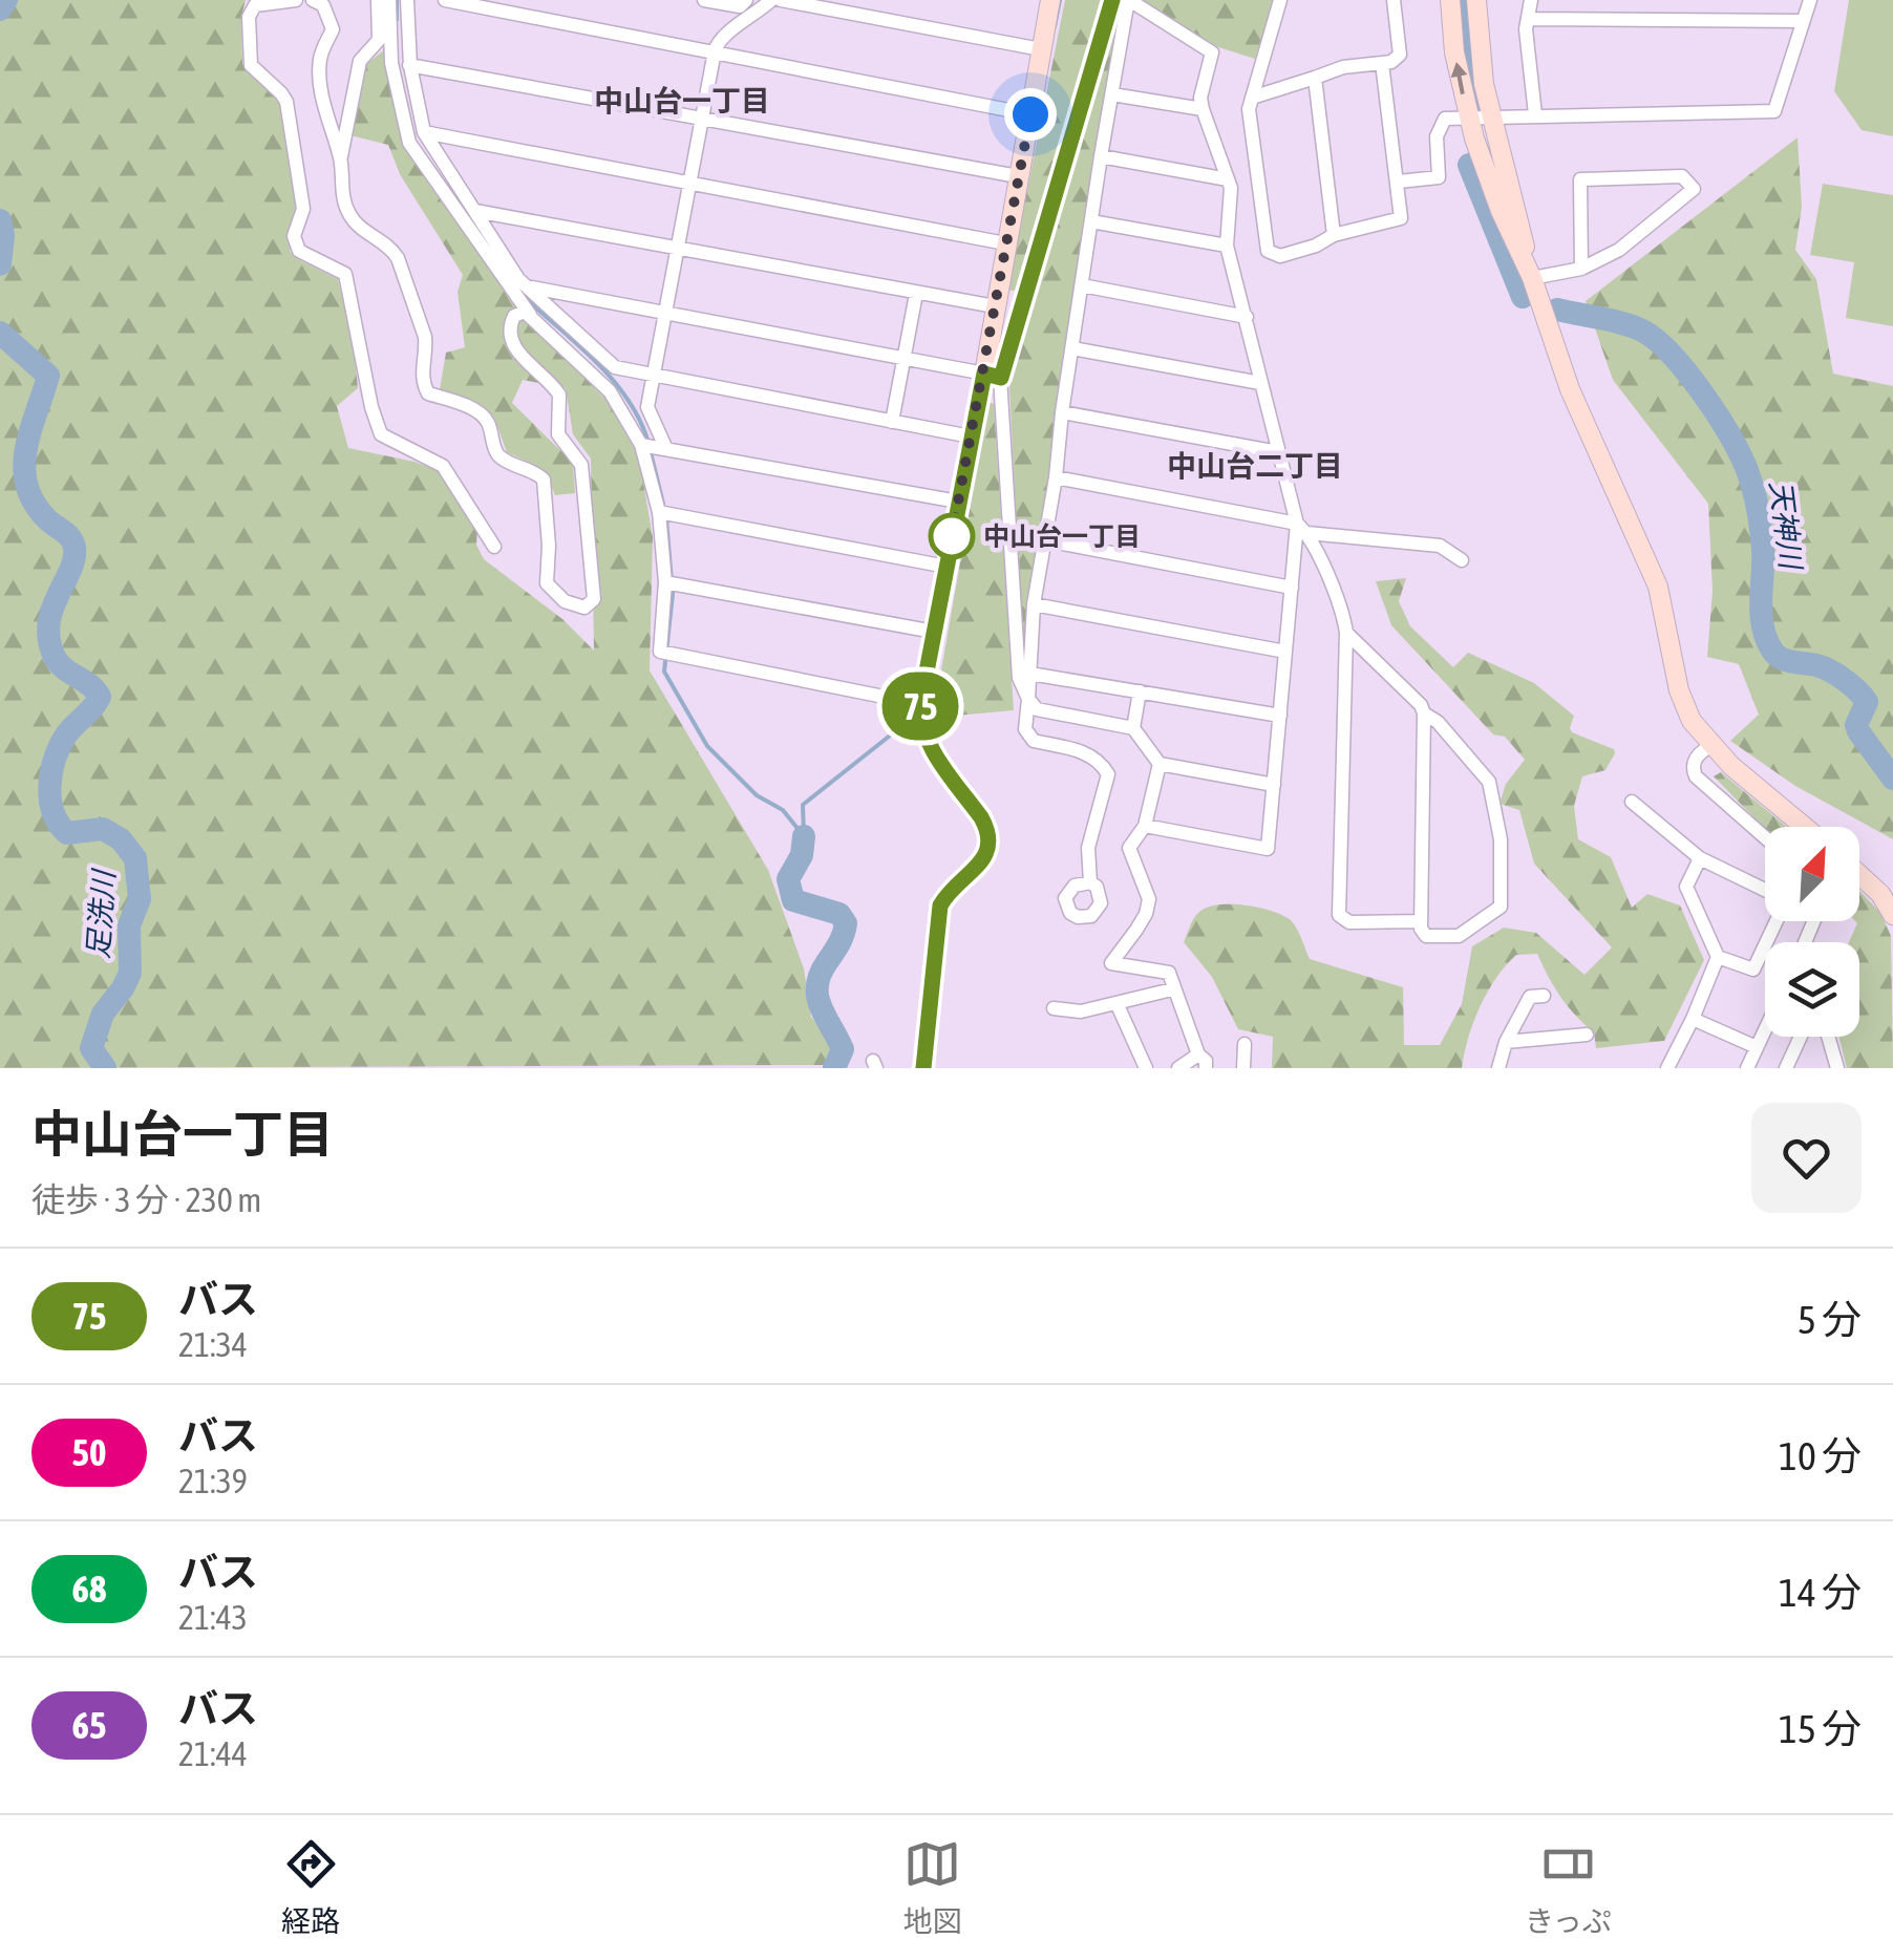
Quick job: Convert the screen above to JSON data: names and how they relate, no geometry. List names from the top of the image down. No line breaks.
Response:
{"districts":["中山台一丁目","中山台二丁目"],"water":["天神川","足洗川"],"places":["中山台一丁目"],"lines":["bus line 75"],"north":"top right","page":{"on_map":"75","heading":["中山台一丁目","徒歩 · 3 分 · 230 m"],"list":[{"mark":"75","name":"バス","note":"21:34","value":"5 分"},{"mark":"50","name":"バス","note":"21:39","value":"10 分"},{"mark":"68","name":"バス","note":"21:43","value":"14 分"},{"mark":"65","name":"バス","note":"21:44","value":"15 分"}],"tabs":["経路","地図","きっぷ"]}}
